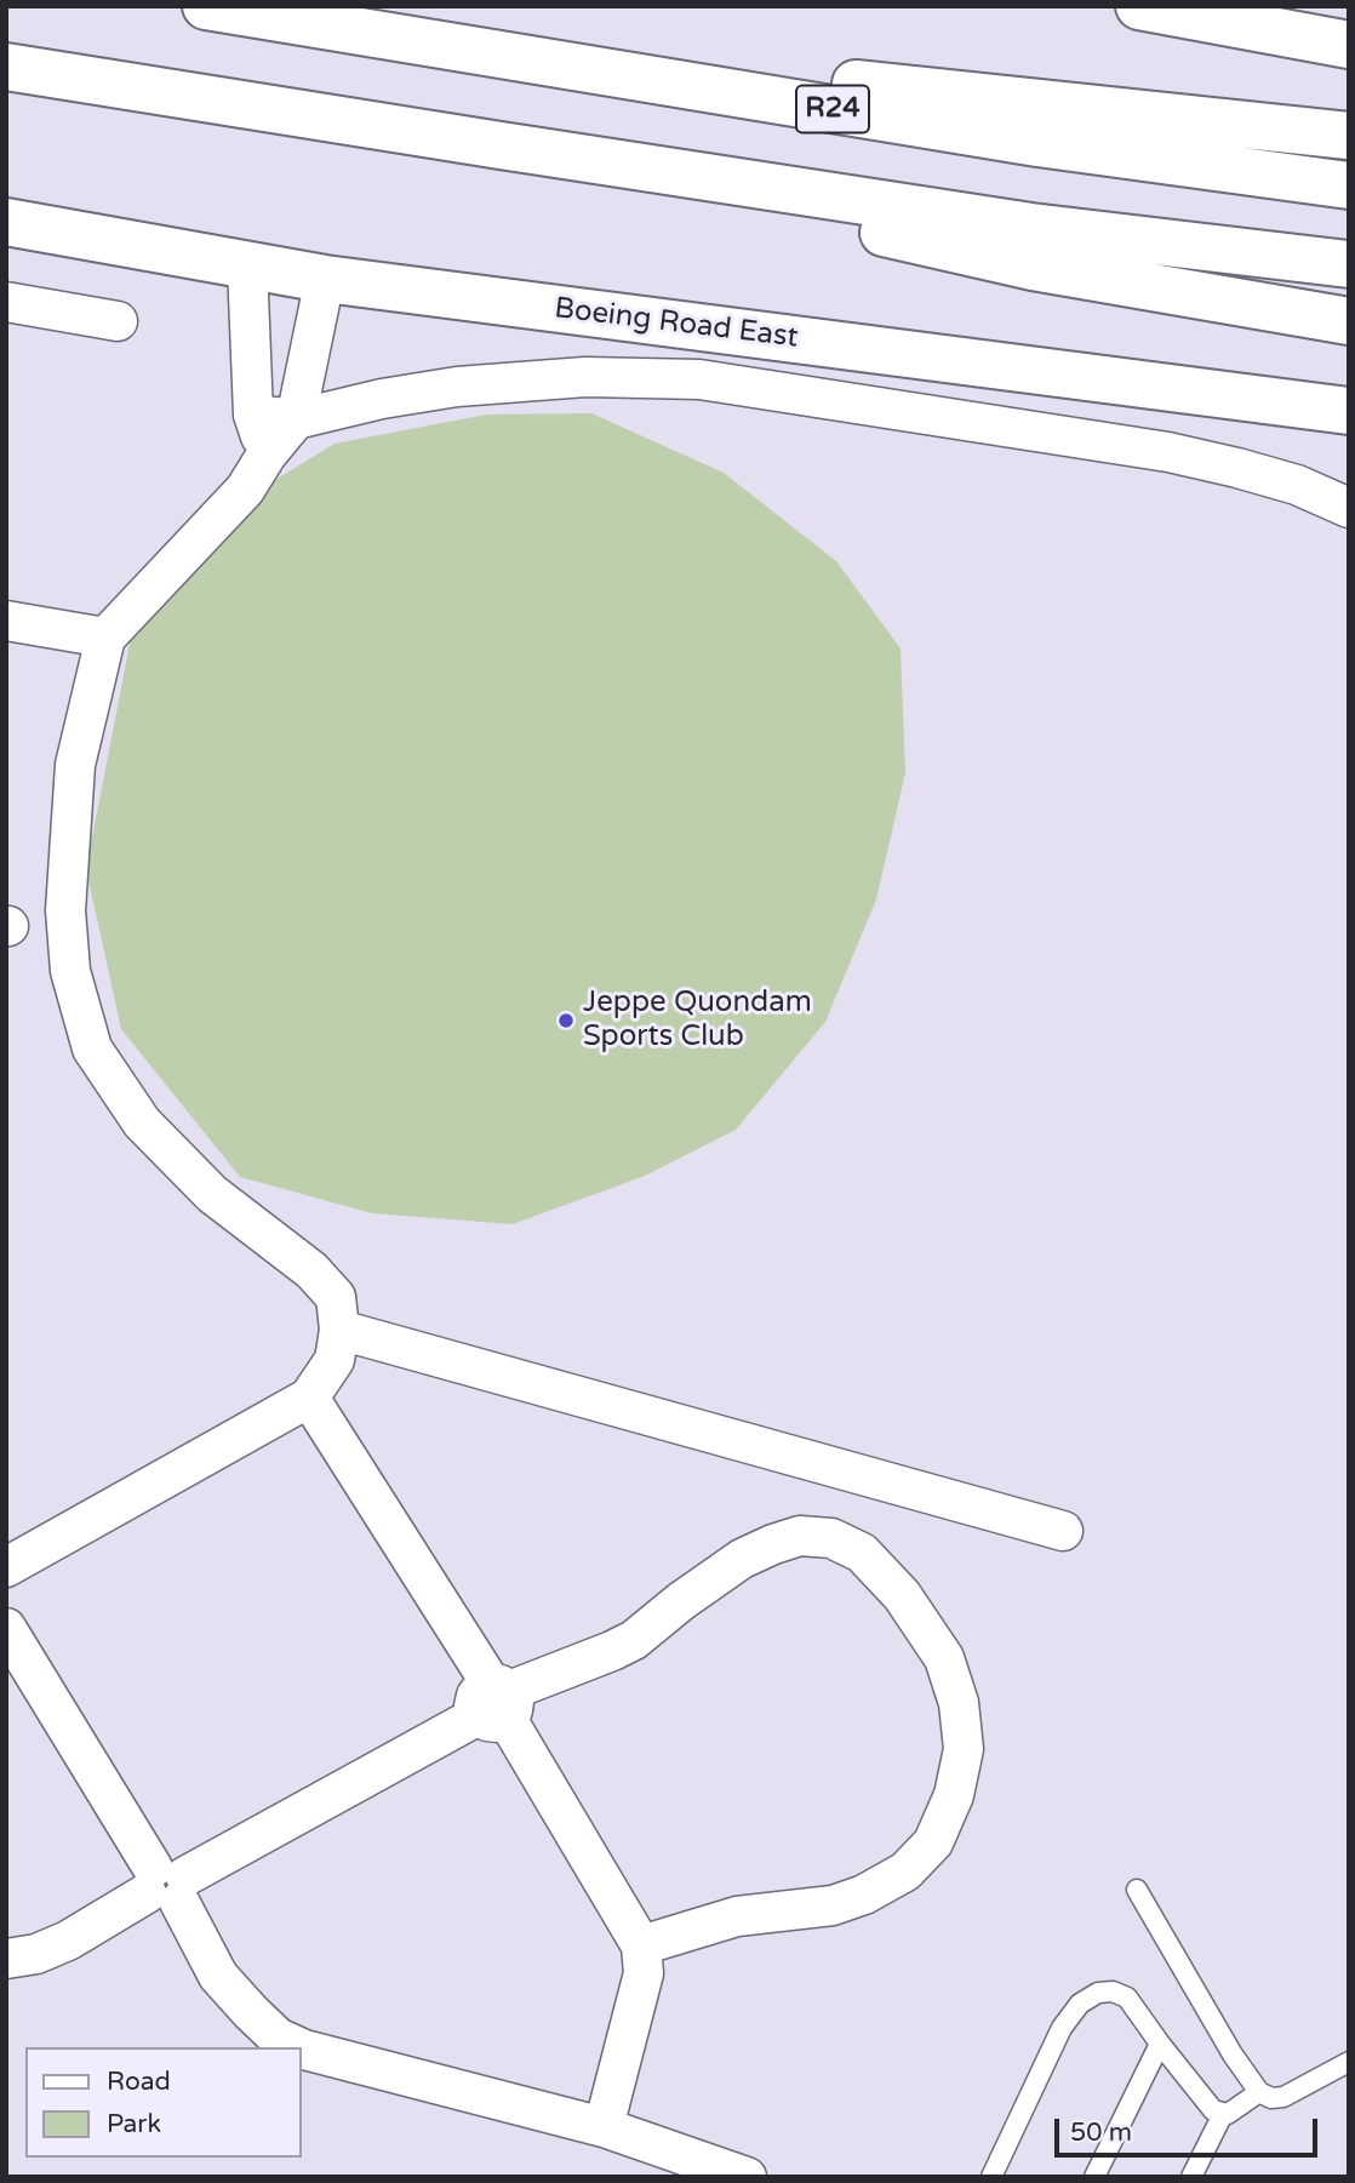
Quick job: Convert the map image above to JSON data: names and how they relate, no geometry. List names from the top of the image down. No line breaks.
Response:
{"streets":{"main road":["R24","Boeing Road East"]},"places":["Jeppe Quondam Sports Club"],"legend":["Road","Park"],"scale_bar":"50 m"}
